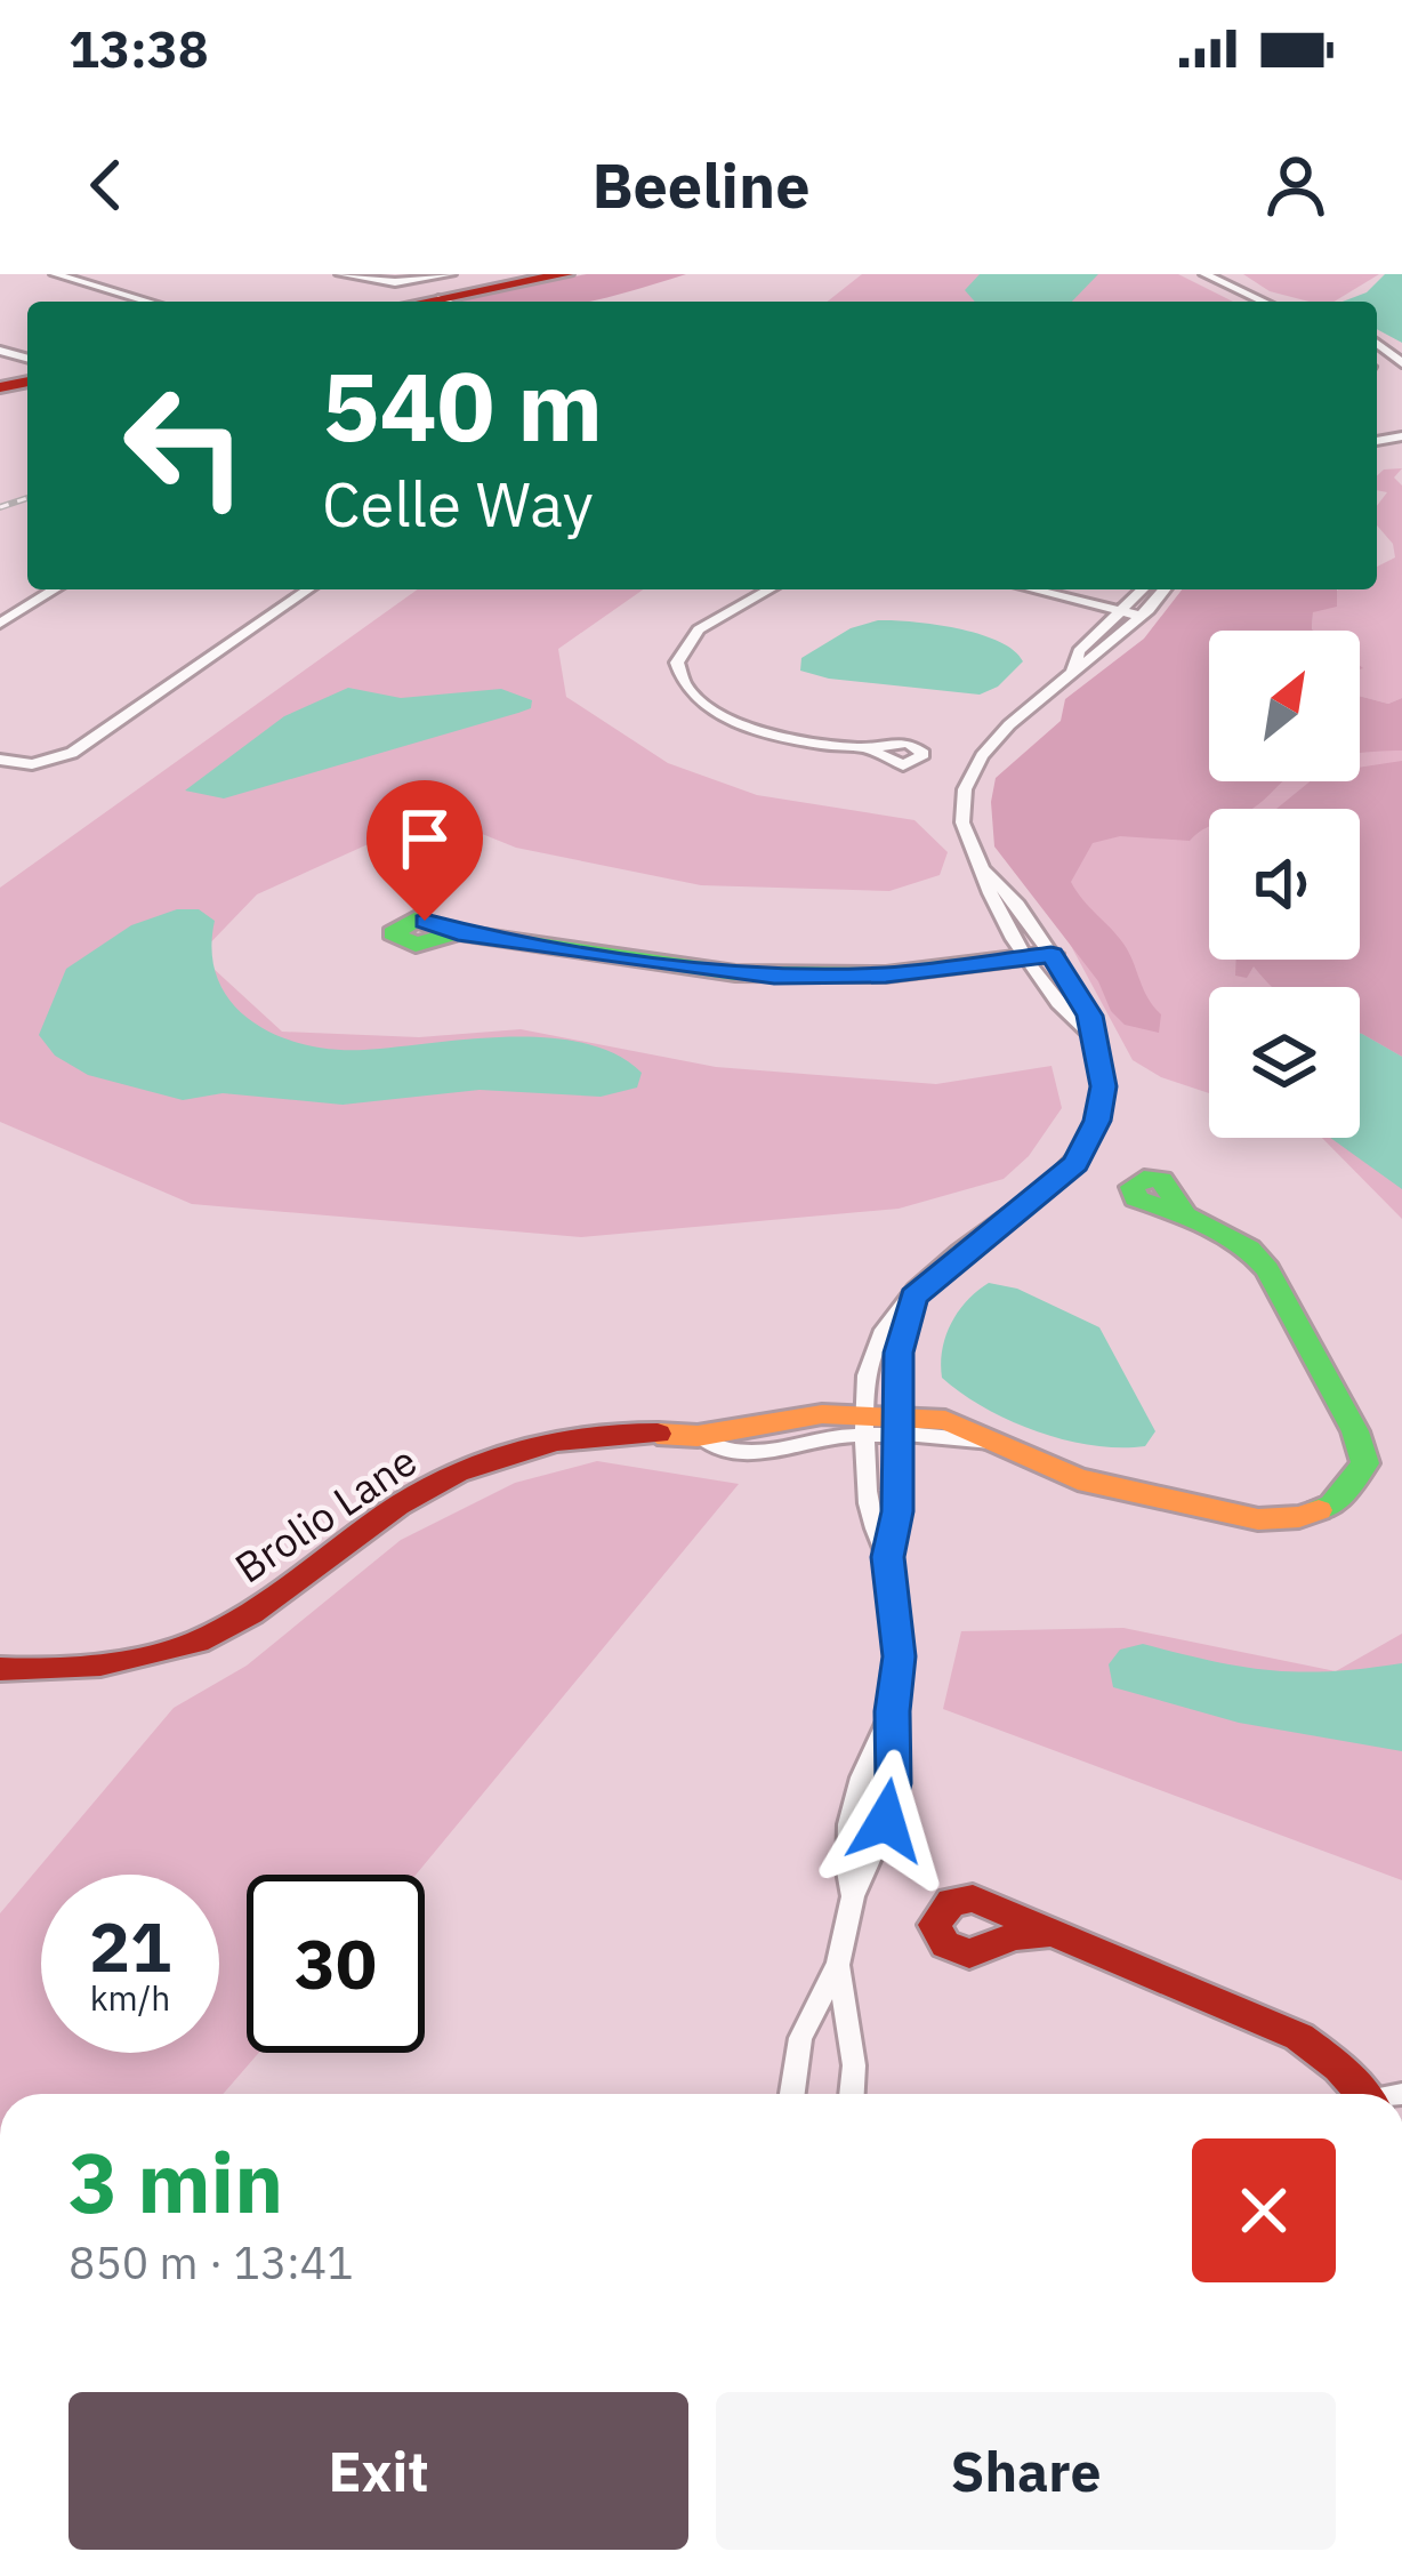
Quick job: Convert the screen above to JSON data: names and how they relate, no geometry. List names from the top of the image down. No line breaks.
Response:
{"streets":{"street":["Brolio Lane"]},"north":"top right","page":{"status":"13:38","header":"Beeline","turn":["540 m","Celle Way"],"speed":"21 km/h","limit":"30","heading":["3 min","850 m · 13:41"],"buttons":["Exit","Share"]}}
